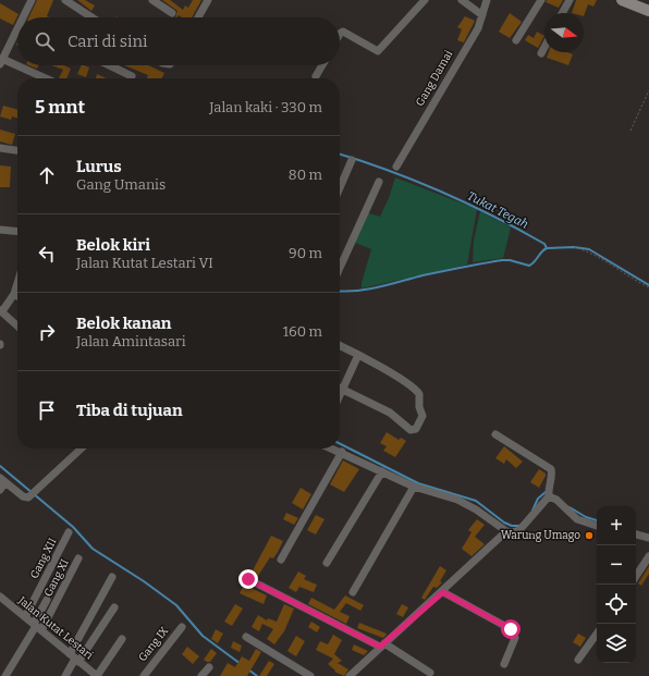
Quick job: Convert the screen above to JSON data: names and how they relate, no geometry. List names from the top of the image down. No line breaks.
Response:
{"streets":{"street":["Gang Damai","Gang XII","Gang XI","Jalan Kutat Lestari","Gang IX"]},"crossings":[["Gang XII","Jalan Kutat Lestari"],["Gang XI","Jalan Kutat Lestari"]],"water":["Tukat Tegah"],"places":["Warung Umago"],"north":"right","page":{"search":"Cari di sini","heading":["5 mnt","Jalan kaki · 330 m"],"list":[["Lurus","Gang Umanis","80 m"],["Belok kiri","Jalan Kutat Lestari VI","90 m"],["Belok kanan","Jalan Amintasari","160 m"],"Tiba di tujuan"],"map_buttons":["+","−"]}}
